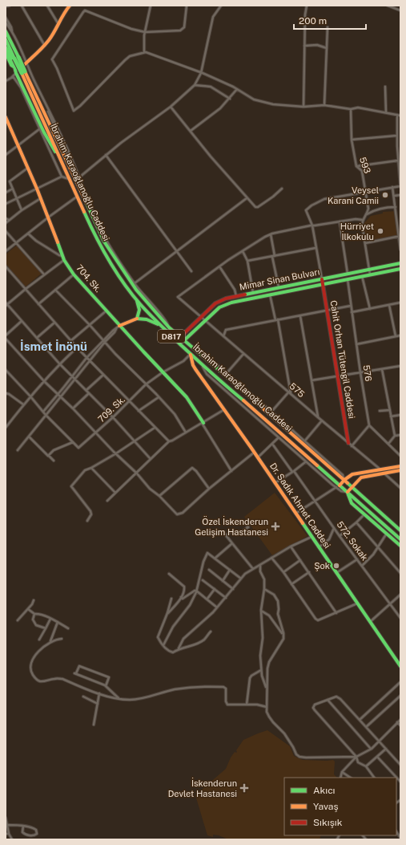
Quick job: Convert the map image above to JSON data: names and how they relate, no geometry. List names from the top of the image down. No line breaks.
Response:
{"streets":{"main road":["İbrahim Karaoğlanoğlu Caddesi","704. Sk.","Mimar Sinan Bulvarı","D817","Cahit Orhan Tütengil Caddesi","Dr. Sadık Ahmet Caddesi"],"street":["593","576","575","709. Sk.","572. Sokak"]},"crossings":[["İbrahim Karaoğlanoğlu Caddesi","Mimar Sinan Bulvarı"],["İbrahim Karaoğlanoğlu Caddesi","709. Sk."],["İbrahim Karaoğlanoğlu Caddesi","Dr. Sadık Ahmet Caddesi"],["704. Sk.","709. Sk."],["Mimar Sinan Bulvarı","Cahit Orhan Tütengil Caddesi"],["Mimar Sinan Bulvarı","575"],["Cahit Orhan Tütengil Caddesi","575"],["709. Sk.","Dr. Sadık Ahmet Caddesi"]],"districts":["İsmet İnönü"],"places":{"other":["Veysel Karani Camii","Hürriyet İlkokulu","Şok"],"health":["Özel İskenderun Gelişim Hastanesi","İskenderun Devlet Hastanesi"]},"legend":["Akıcı","Yavaş","Sıkışık"],"scale_bar":"200 m"}
